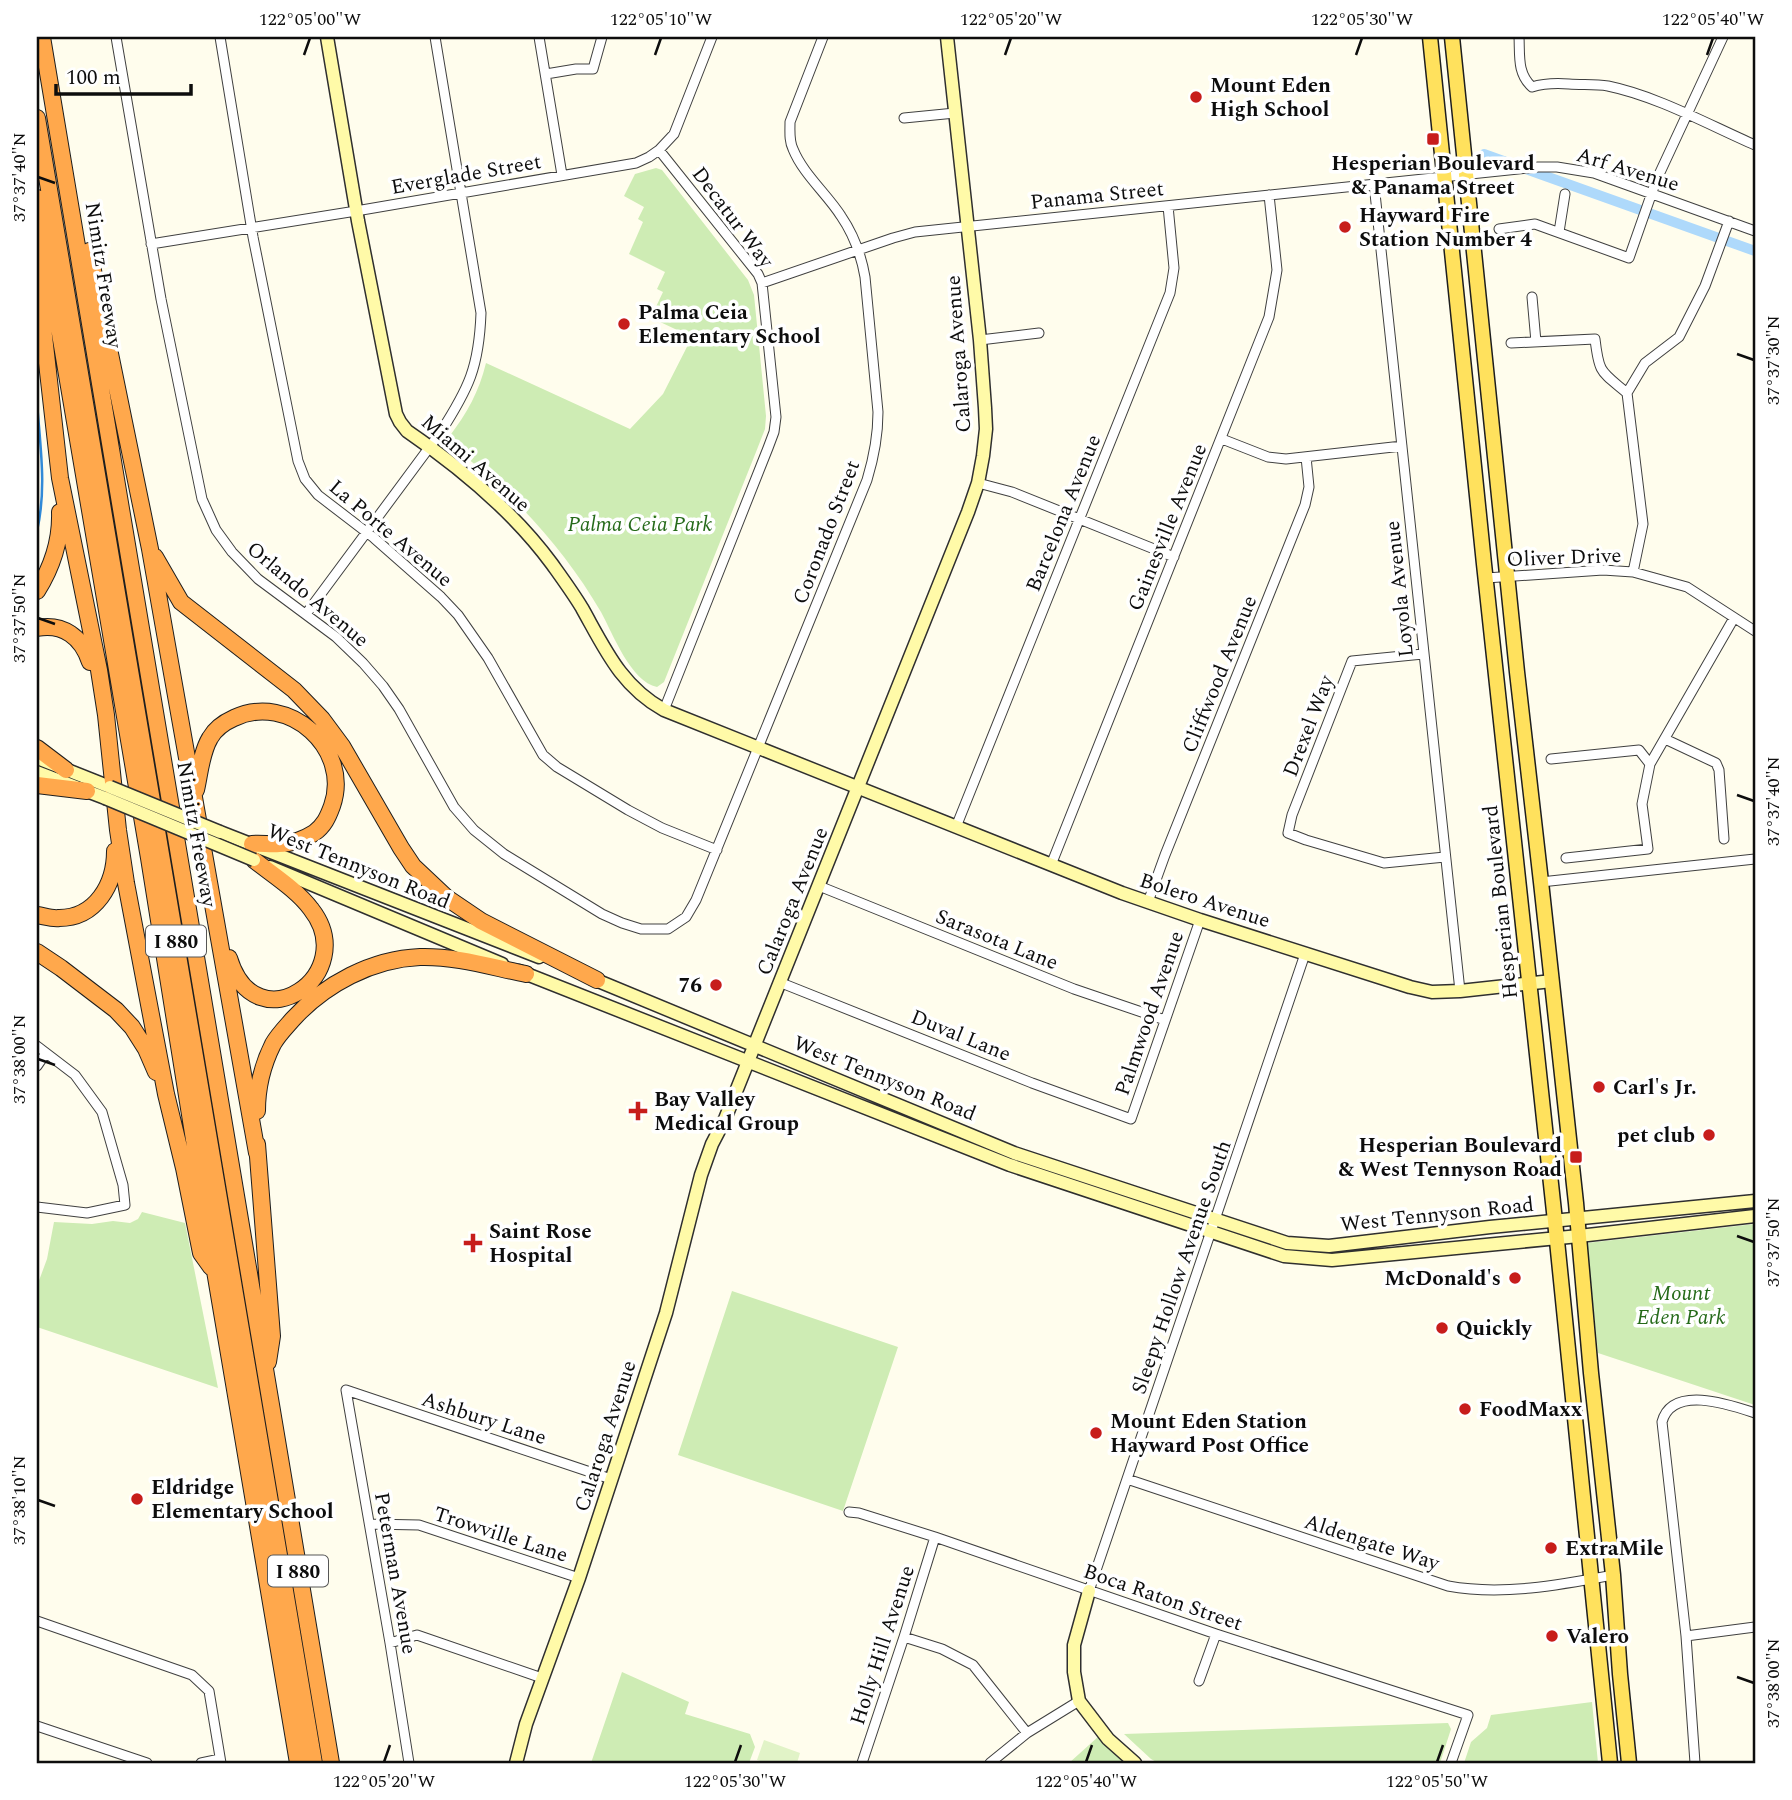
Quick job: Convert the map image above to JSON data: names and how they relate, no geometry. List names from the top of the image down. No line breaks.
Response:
{"streets":{"highway":["Nimitz Freeway","I 880"],"main road":["Hesperian Boulevard"],"street":["Arf Avenue","Everglade Street","Panama Street","Decatur Way","Calaroga Avenue","Miami Avenue","Barcelona Avenue","Gainesville Avenue","Coronado Street","La Porte Avenue","Oliver Drive","Loyola Avenue","Orlando Avenue","Cliffwood Avenue","Drexel Way","West Tennyson Road","Bolero Avenue","Sarasota Lane","Palmwood Avenue","Duval Lane","Sleepy Hollow Avenue South","Ashbury Lane","Trowville Lane","Aldengate Way","Peterman Avenue","Boca Raton Street","Holly Hill Avenue"]},"crossings":[["Arf Avenue","Panama Street"],["Arf Avenue","Hesperian Boulevard"],["Everglade Street","Decatur Way"],["Everglade Street","Miami Avenue"],["Everglade Street","La Porte Avenue"],["Everglade Street","Orlando Avenue"],["Panama Street","Decatur Way"],["Panama Street","Calaroga Avenue"],["Panama Street","Barcelona Avenue"],["Panama Street","Gainesville Avenue"],["Panama Street","Coronado Street"],["Panama Street","Loyola Avenue"],["Panama Street","Hesperian Boulevard"],["Decatur Way","Miami Avenue"],["Nimitz Freeway","I 880"],["Calaroga Avenue","Miami Avenue"],["Calaroga Avenue","West Tennyson Road"],["Calaroga Avenue","Bolero Avenue"],["Calaroga Avenue","Sarasota Lane"],["Calaroga Avenue","Duval Lane"],["Calaroga Avenue","Ashbury Lane"],["Calaroga Avenue","Trowville Lane"],["Miami Avenue","Coronado Street"],["Miami Avenue","Bolero Avenue"],["Barcelona Avenue","Bolero Avenue"],["Gainesville Avenue","Bolero Avenue"],["Coronado Street","La Porte Avenue"],["Coronado Street","Orlando Avenue"],["Oliver Drive","Hesperian Boulevard"],["Loyola Avenue","Drexel Way"],["Loyola Avenue","Bolero Avenue"],["Cliffwood Avenue","Bolero Avenue"],["West Tennyson Road","Hesperian Boulevard"],["West Tennyson Road","Sleepy Hollow Avenue South"],["Bolero Avenue","Hesperian Boulevard"],["Bolero Avenue","Palmwood Avenue"],["Bolero Avenue","Sleepy Hollow Avenue South"],["Hesperian Boulevard","Aldengate Way"],["Sarasota Lane","Palmwood Avenue"],["Palmwood Avenue","Duval Lane"],["Sleepy Hollow Avenue South","Aldengate Way"],["Sleepy Hollow Avenue South","Boca Raton Street"],["Ashbury Lane","Peterman Avenue"],["Trowville Lane","Peterman Avenue"],["Boca Raton Street","Holly Hill Avenue"]],"parks":["Palma Ceia Park","Mount Eden Park"],"places":{"other":["Mount Eden High School","Hayward Fire Station Number 4","Palma Ceia Elementary School","76","Carl's Jr.","pet club","McDonald's","Quickly","FoodMaxx","Mount Eden Station Hayward Post Office","Eldridge Elementary School","ExtraMile","Valero"],"transit":["Hesperian Boulevard & Panama Street","Hesperian Boulevard & West Tennyson Road"],"health":["Bay Valley Medical Group","Saint Rose Hospital"]},"scale_bar":"100 m","coordinates":["122°05'00\"W","122°05'10\"W","122°05'20\"W","122°05'30\"W","122°05'40\"W","37°37'40\"N","37°37'30\"N","37°37'50\"N","37°38'00\"N","37°38'10\"N","122°05'50\"W"]}
